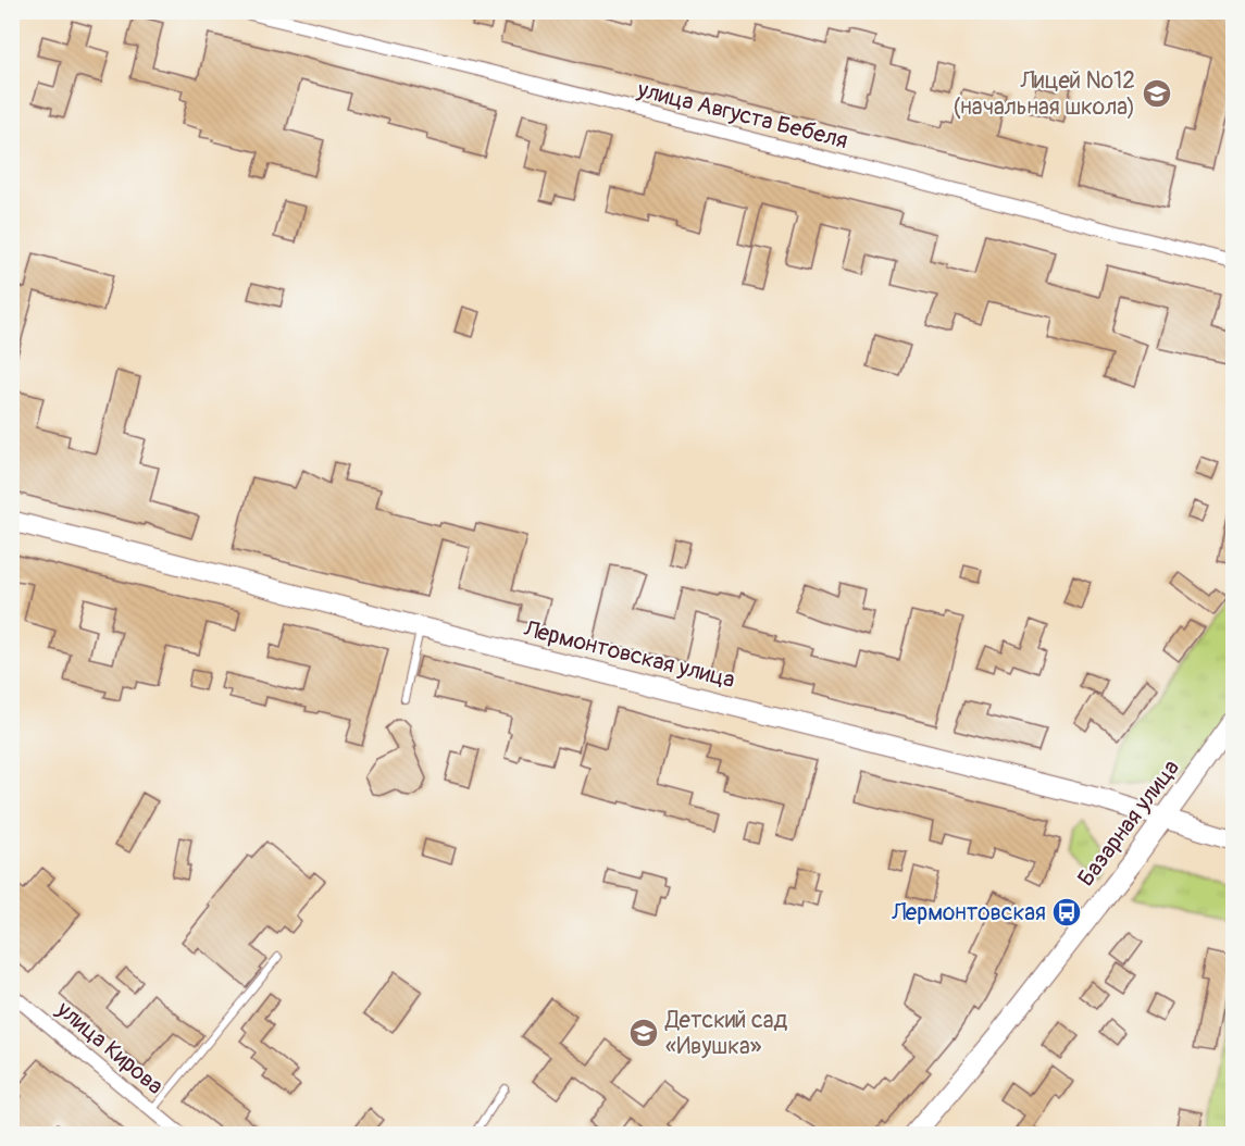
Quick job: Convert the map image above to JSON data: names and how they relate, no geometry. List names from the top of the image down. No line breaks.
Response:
{"streets":{"main road":["Лермонтовская улица","Базарная улица"],"street":["улица Августа Бебеля","улица Кирова"]},"crossings":[["Лермонтовская улица","Базарная улица"]],"places":{"school or university":["Лицей №12 (начальная школа)","Детский сад «Ивушка»"],"bus stop":["Лермонтовская"]}}
